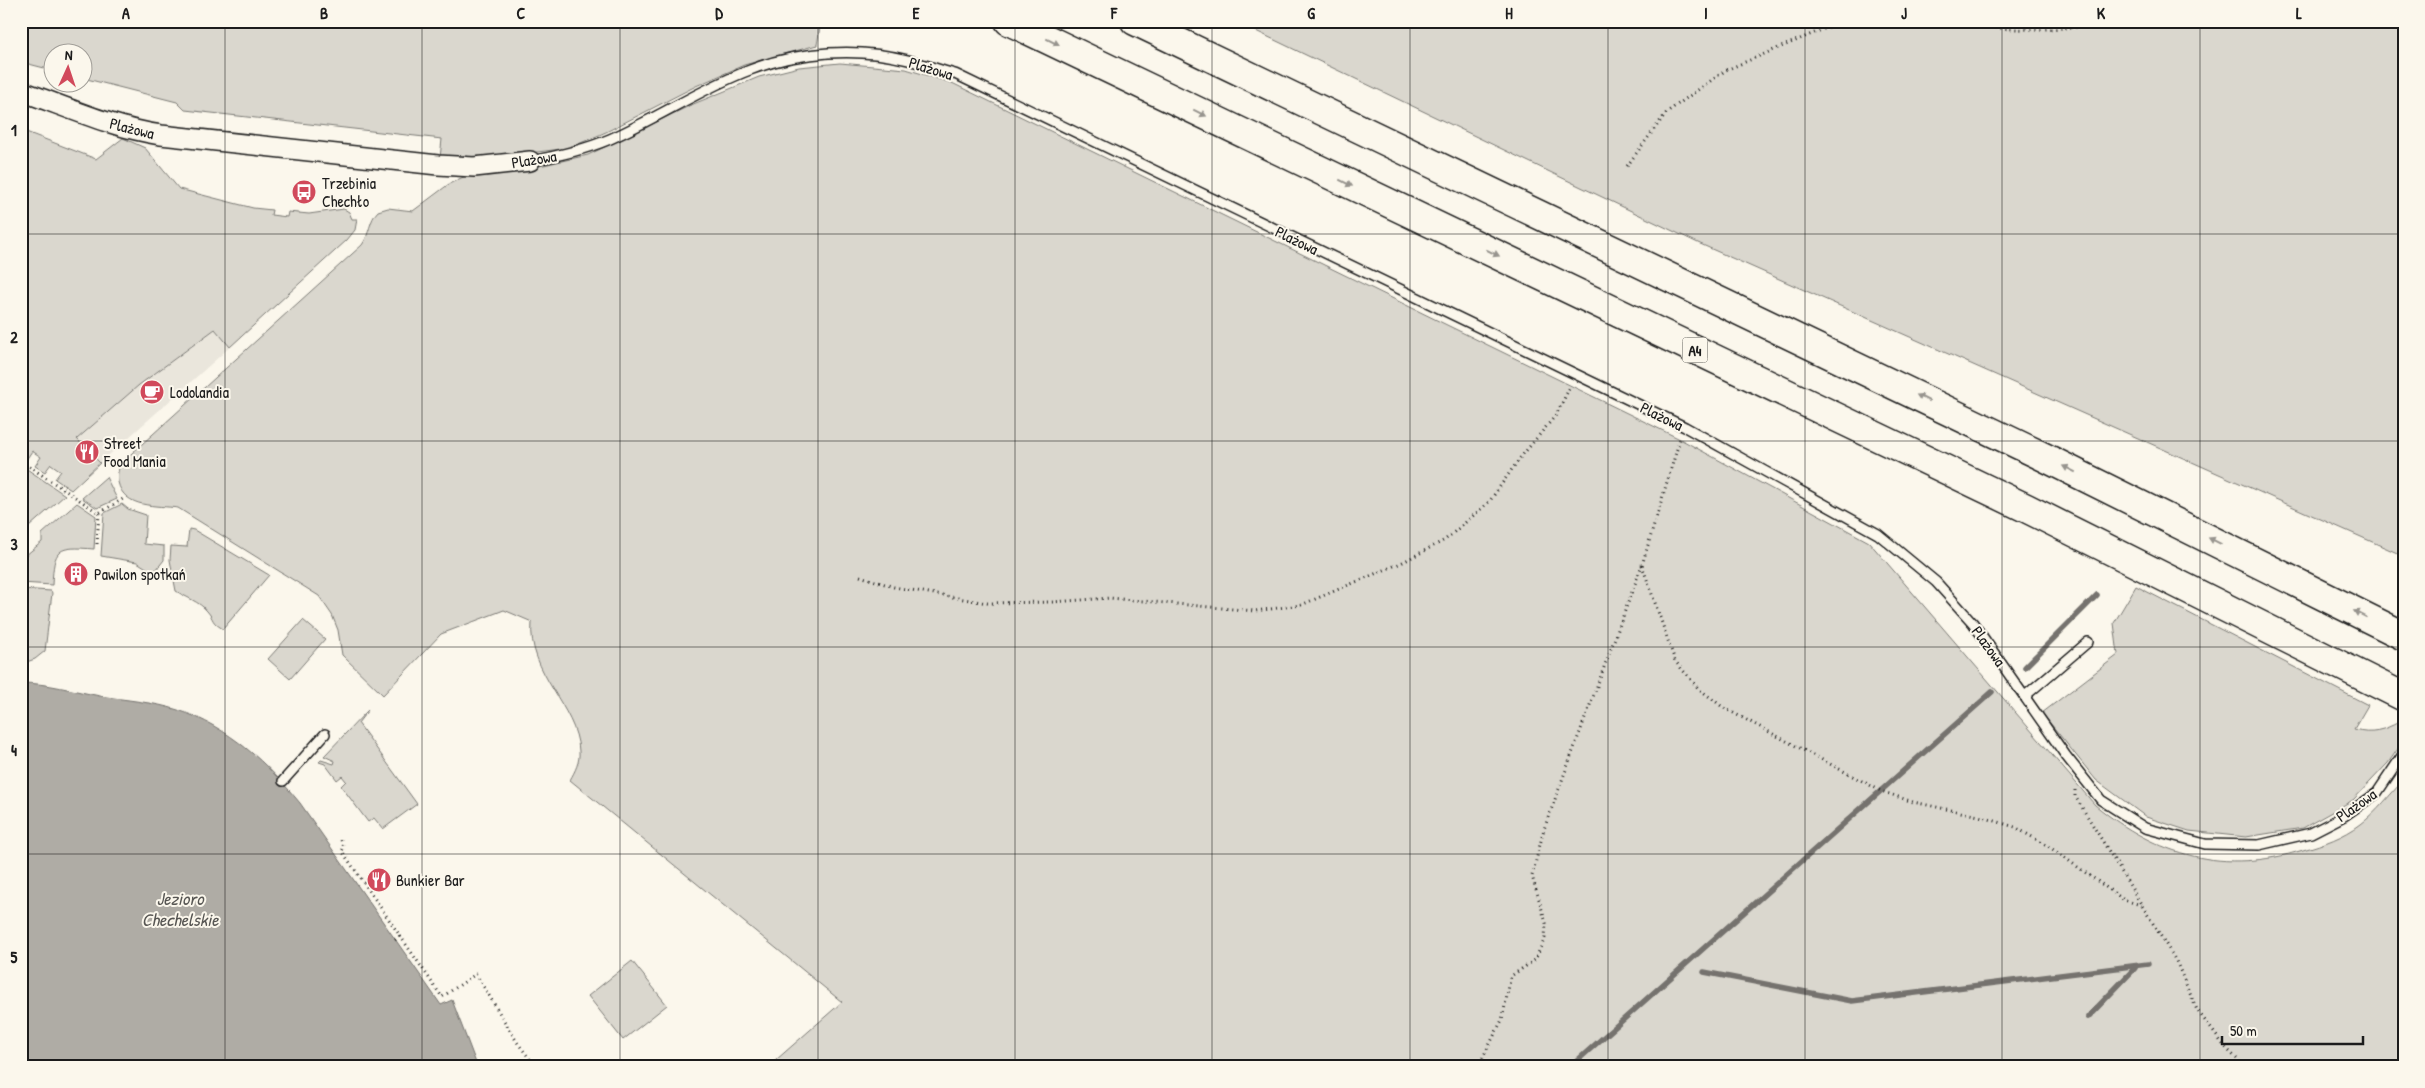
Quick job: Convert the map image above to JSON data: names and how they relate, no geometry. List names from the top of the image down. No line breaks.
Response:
{"streets":{"highway":["A4"],"street":["Plażowa"]},"water":["Jezioro Chechelskie"],"places":{"bus stop":["Trzebinia Chechło"],"cafe":["Lodolandia"],"restaurant":["Street Food Mania","Bunkier Bar"],"building":["Pawilon spotkań"]},"scale_bar":"50 m","north":"top","grid":{"columns":["A","B","C","D","E","F","G","H","I","J","K","L"],"rows":["1","2","3","4","5"]}}
